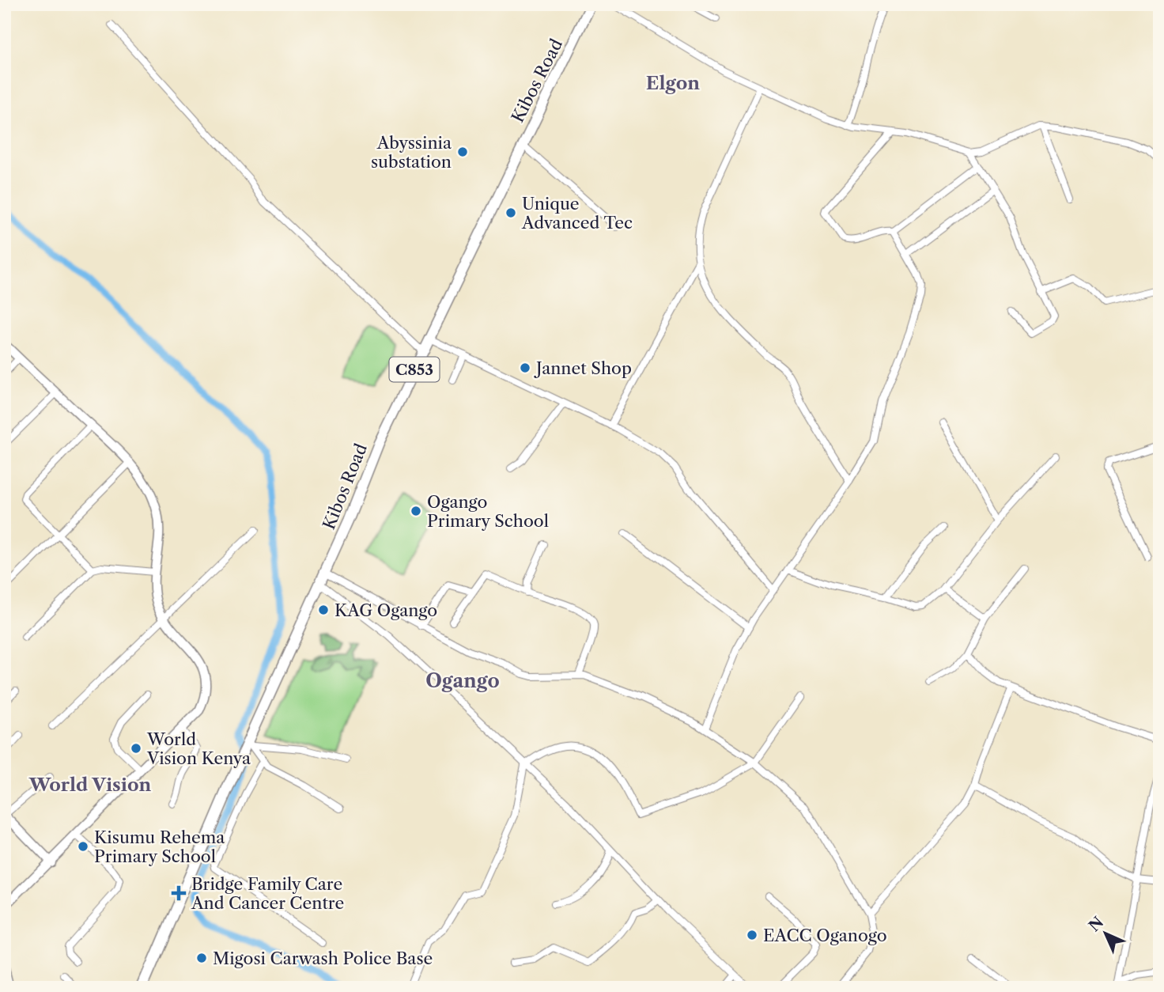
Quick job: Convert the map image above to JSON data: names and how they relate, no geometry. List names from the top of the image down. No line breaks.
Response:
{"streets":{"main road":["Kibos Road","C853"]},"districts":["Elgon","Ogango","World Vision"],"places":{"other":["Abyssinia substation","Unique Advanced Tec","Jannet Shop","Ogango Primary School","KAG Ogango","World Vision Kenya","Kisumu Rehema Primary School","EACC Oganogo","Migosi Carwash Police Base"],"health":["Bridge Family Care And Cancer Centre"]},"north":"top left"}
